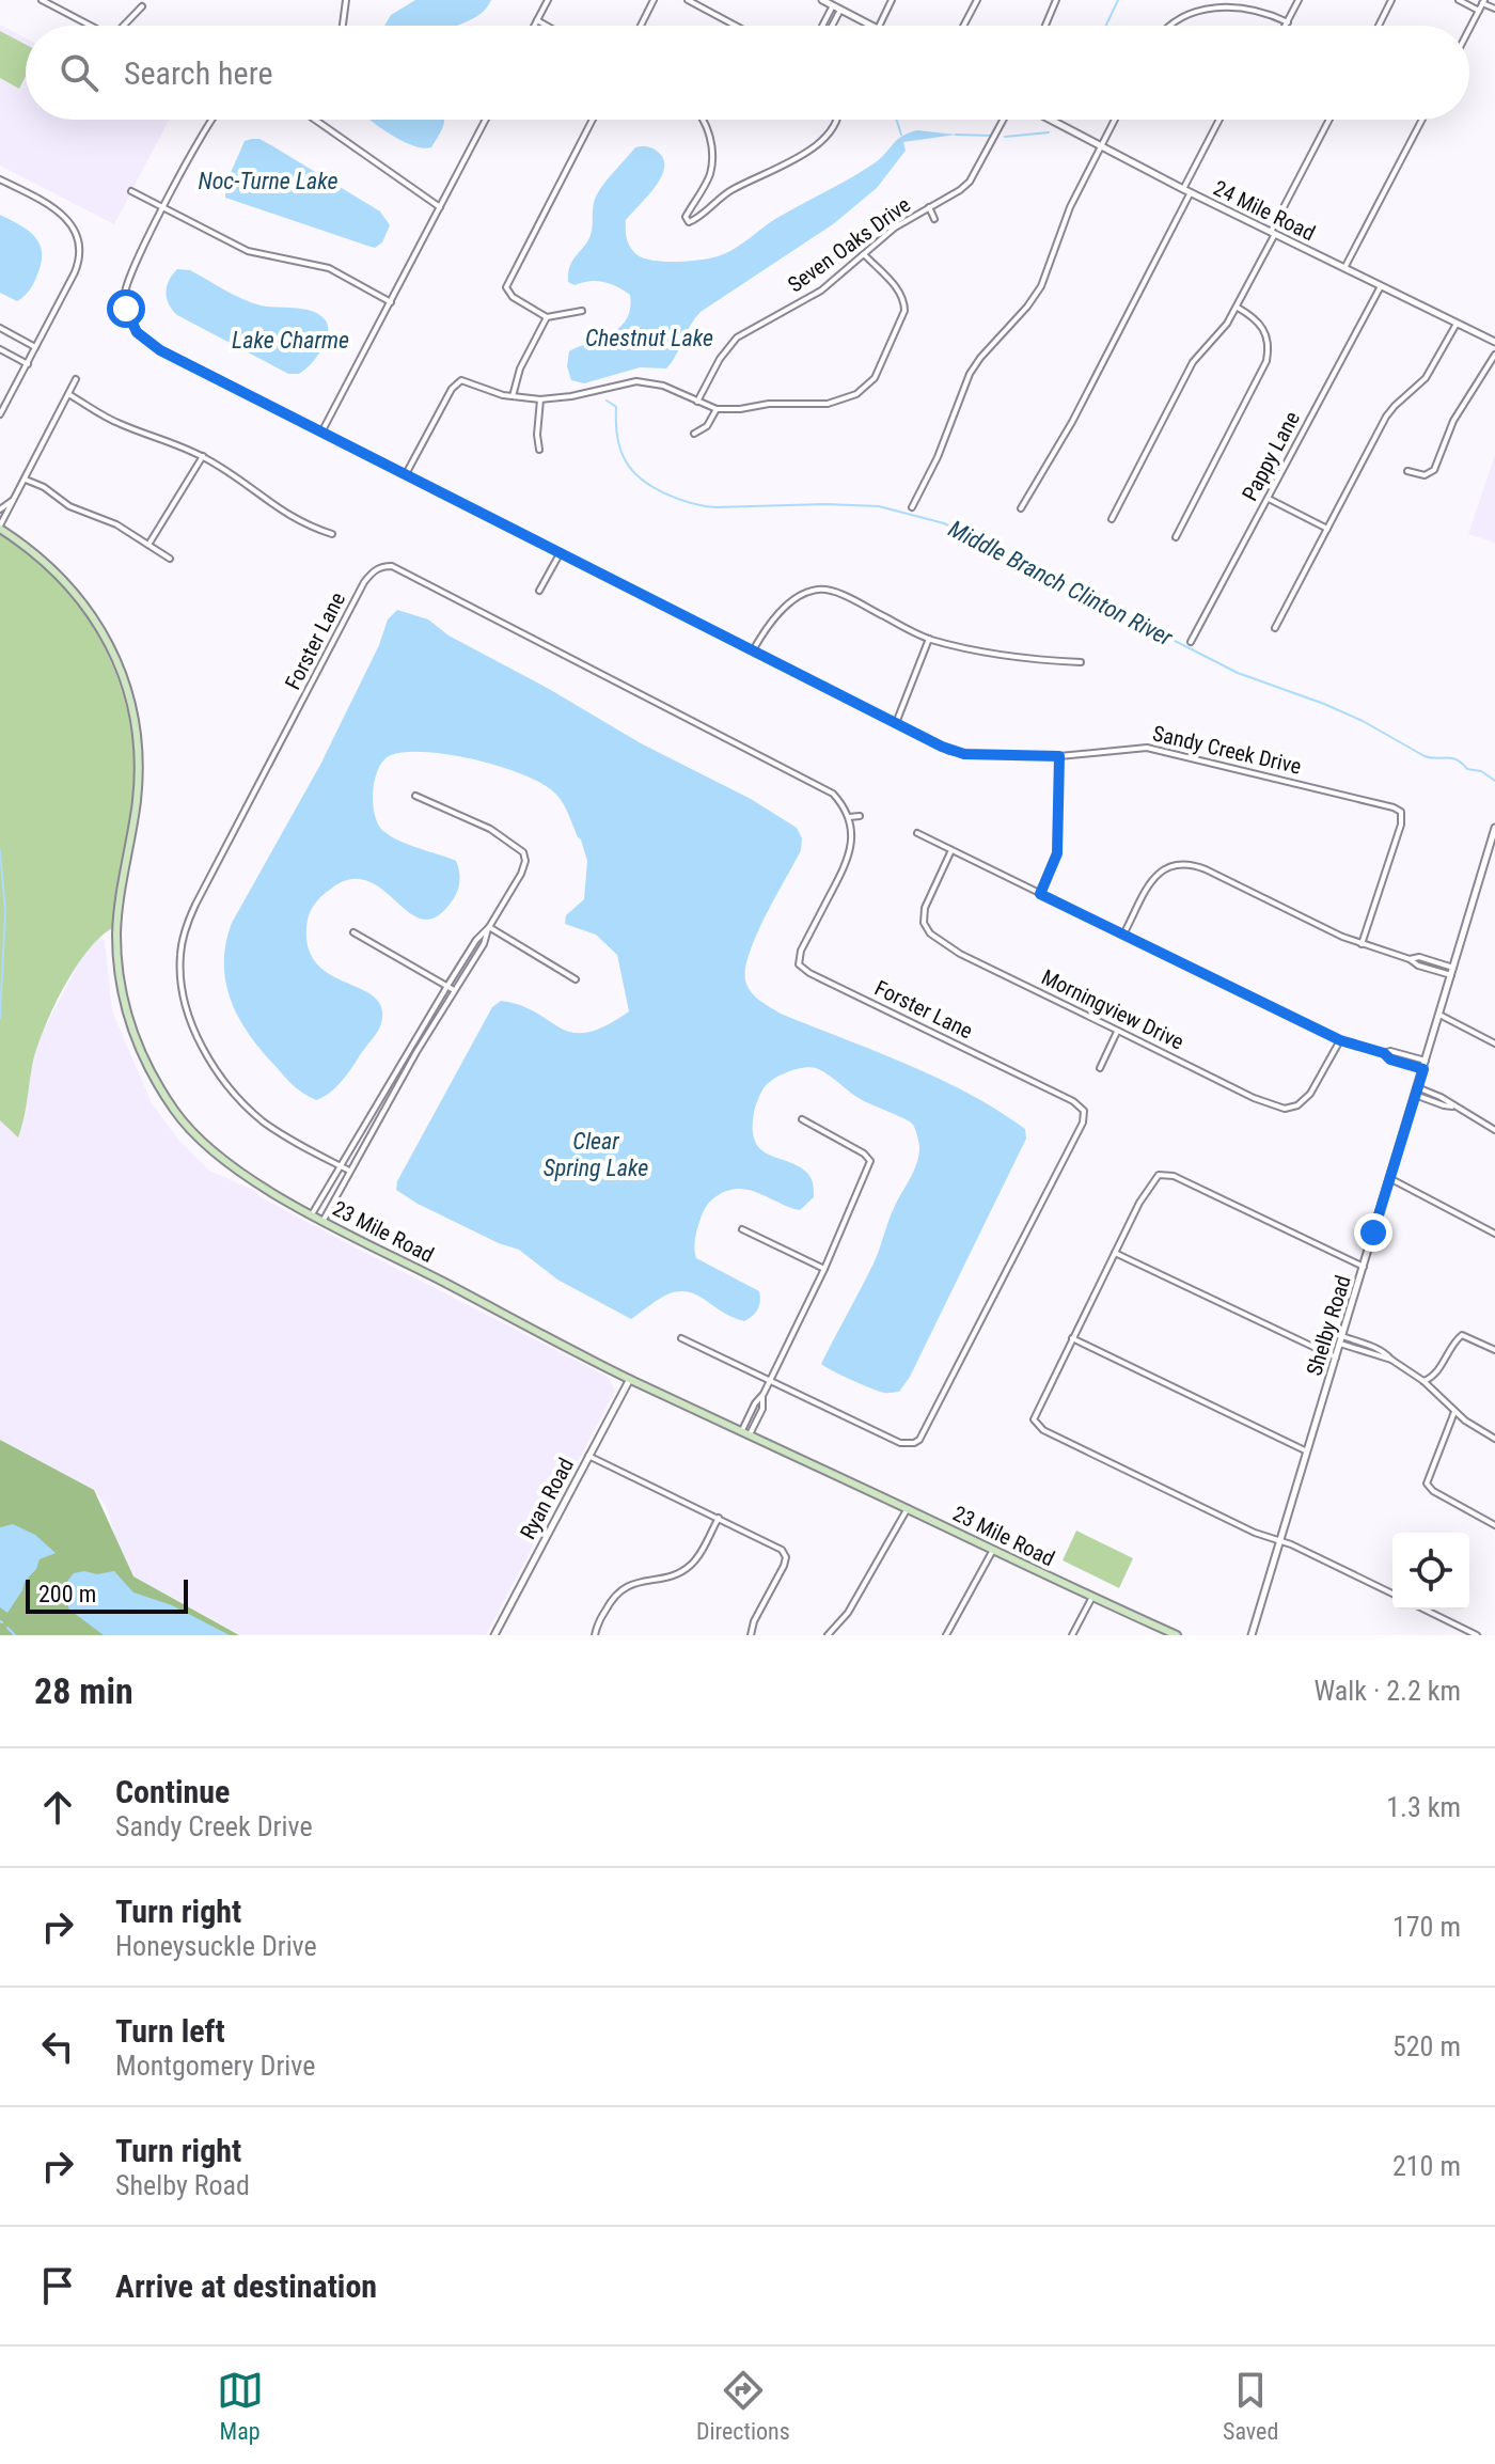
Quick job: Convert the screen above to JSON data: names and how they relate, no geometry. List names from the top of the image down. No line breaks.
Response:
{"streets":{"main road":["23 Mile Road"],"street":["24 Mile Road","Seven Oaks Drive","Pappy Lane","Forster Lane","Sandy Creek Drive","Morningview Drive","Shelby Road","Ryan Road"]},"crossings":[["24 Mile Road","Pappy Lane"],["23 Mile Road","Ryan Road"]],"water":["Noc-Turne Lake","Chestnut Lake","Lake Charme","Middle Branch Clinton River","Clear Spring Lake"],"scale_bar":"200 m","page":{"search":"Search here","scale":"200 m","heading":["28 min","Walk · 2.2 km"],"list":[["Continue","Sandy Creek Drive","1.3 km"],["Turn right","Honeysuckle Drive","170 m"],["Turn left","Montgomery Drive","520 m"],["Turn right","Shelby Road","210 m"],"Arrive at destination"],"nav":["Map","Directions","Saved"]}}
